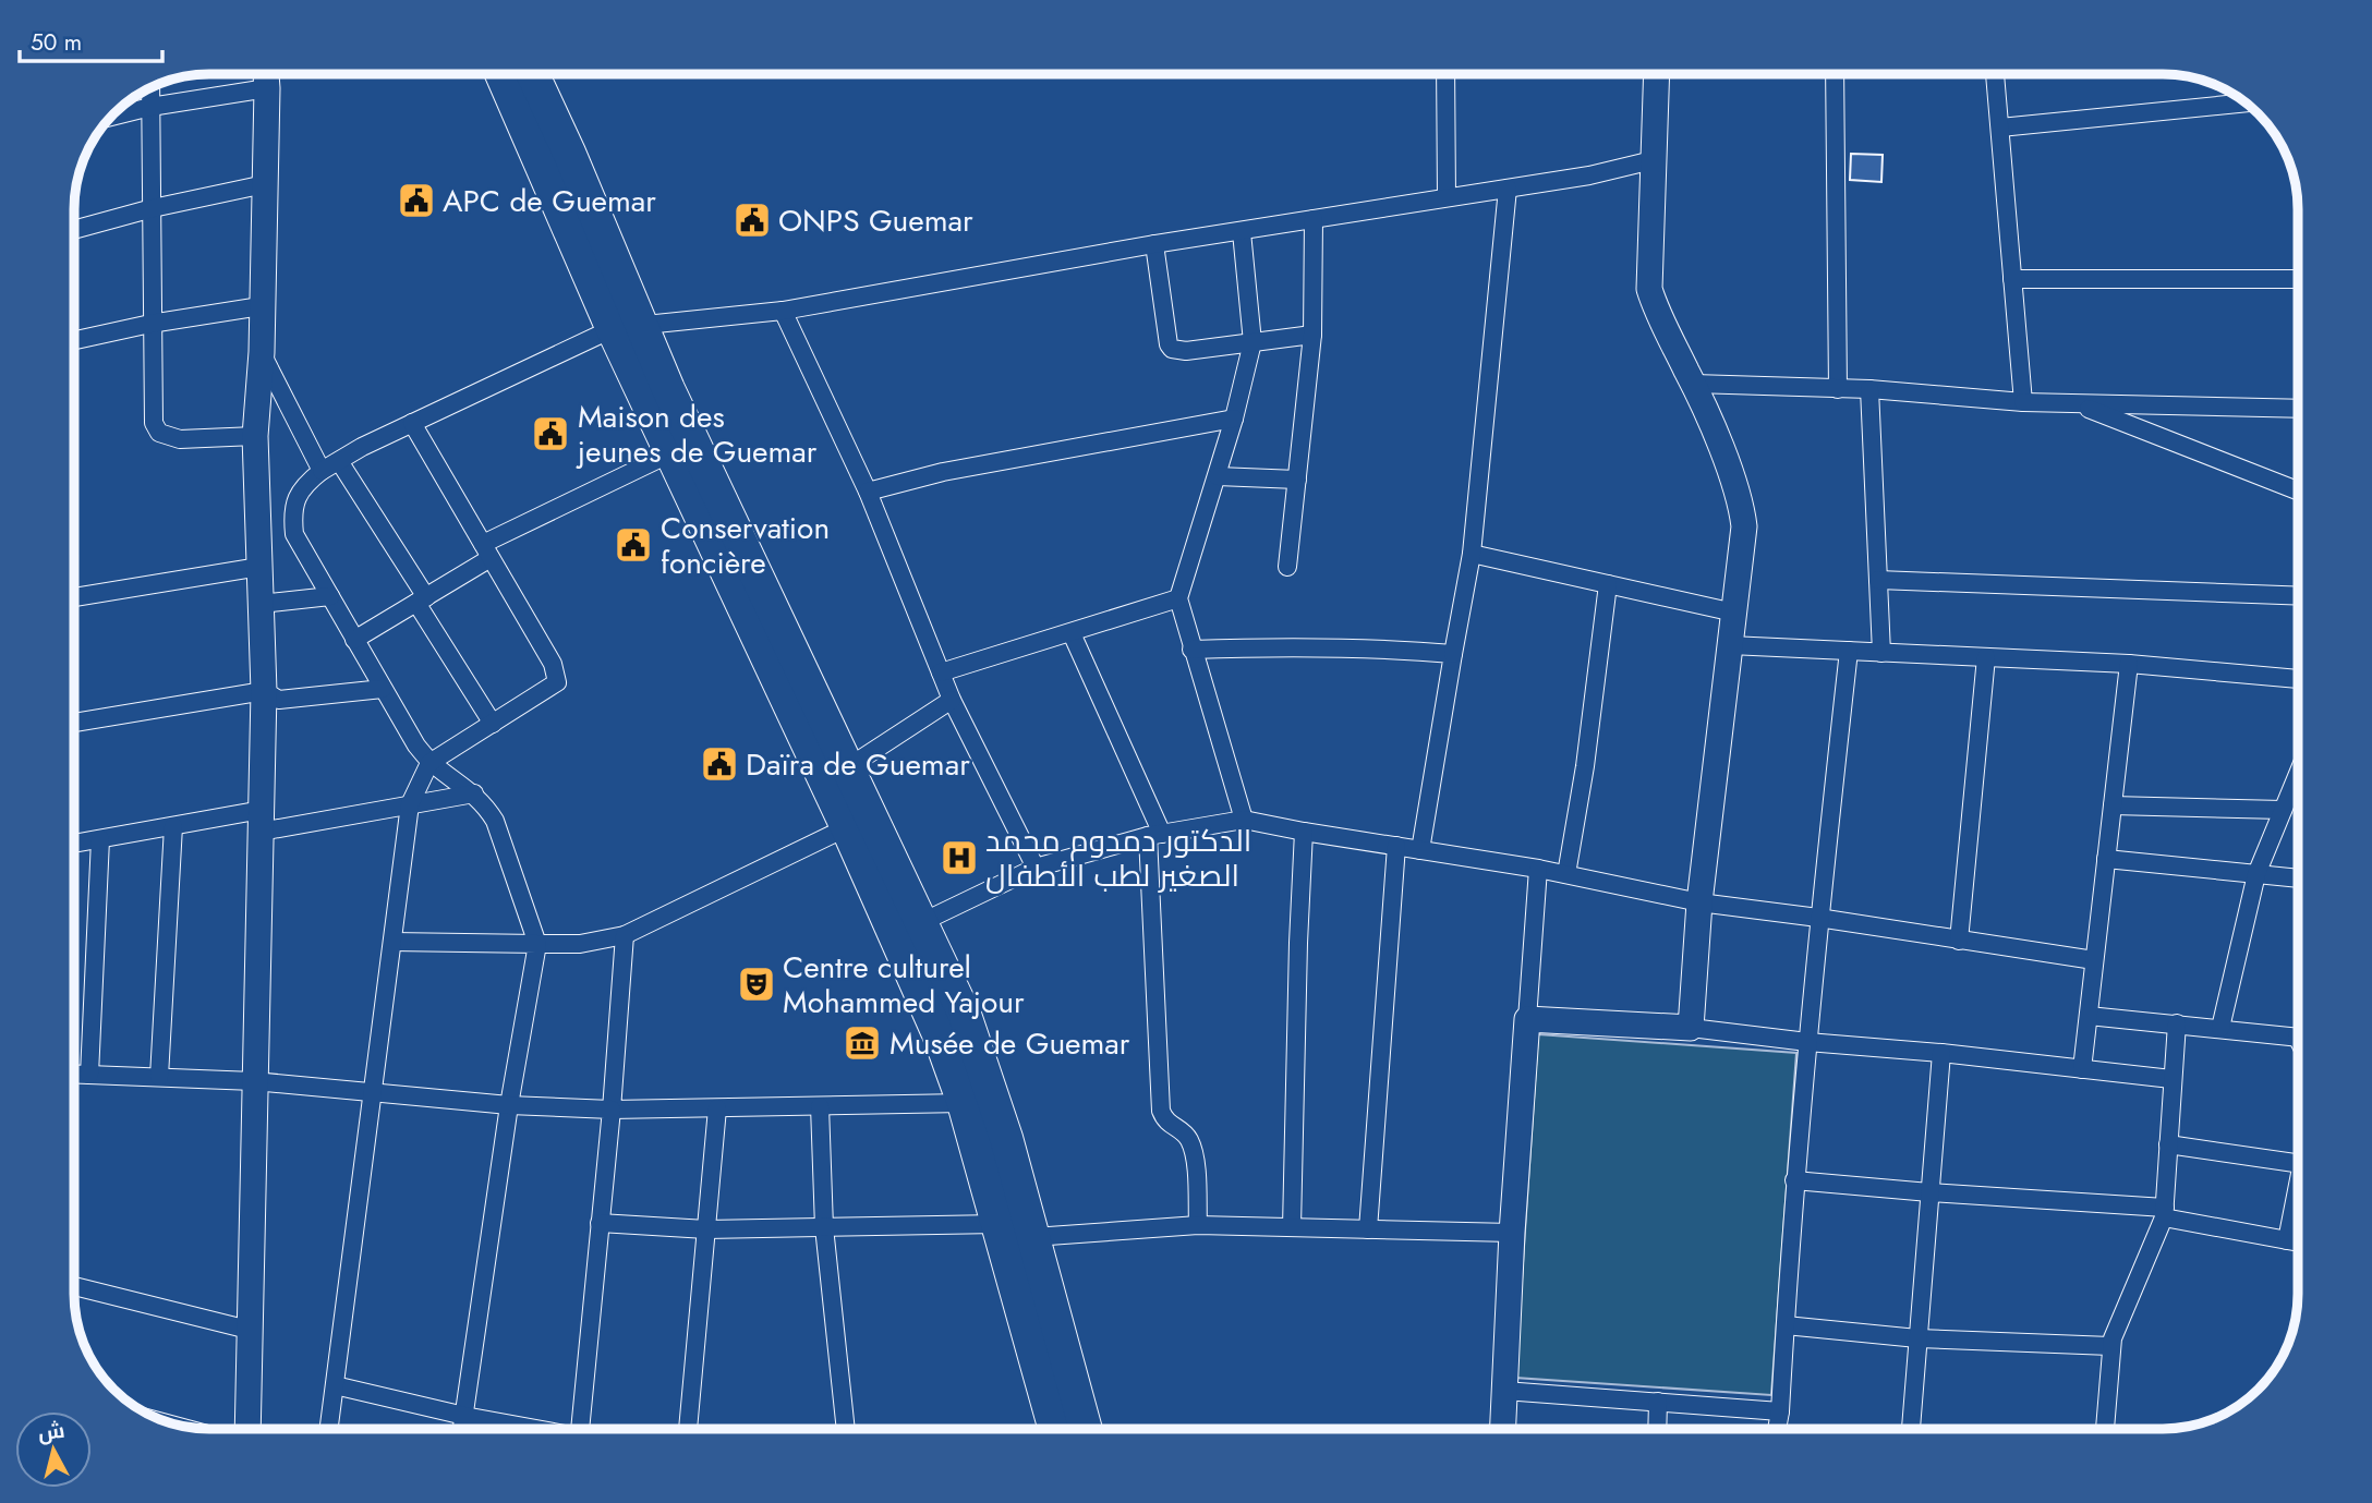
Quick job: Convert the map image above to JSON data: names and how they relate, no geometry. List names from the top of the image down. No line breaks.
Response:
{"places":{"public building":["APC de Guemar","ONPS Guemar","Maison des jeunes de Guemar","Conservation foncière","Daïra de Guemar"],"hospital":["الدكتور دمدوم محمد الصغير لطب الأطفال"],"theatre":["Centre culturel Mohammed Yajour"],"museum":["Musée de Guemar"]},"scale_bar":"50 m","north":"top"}
